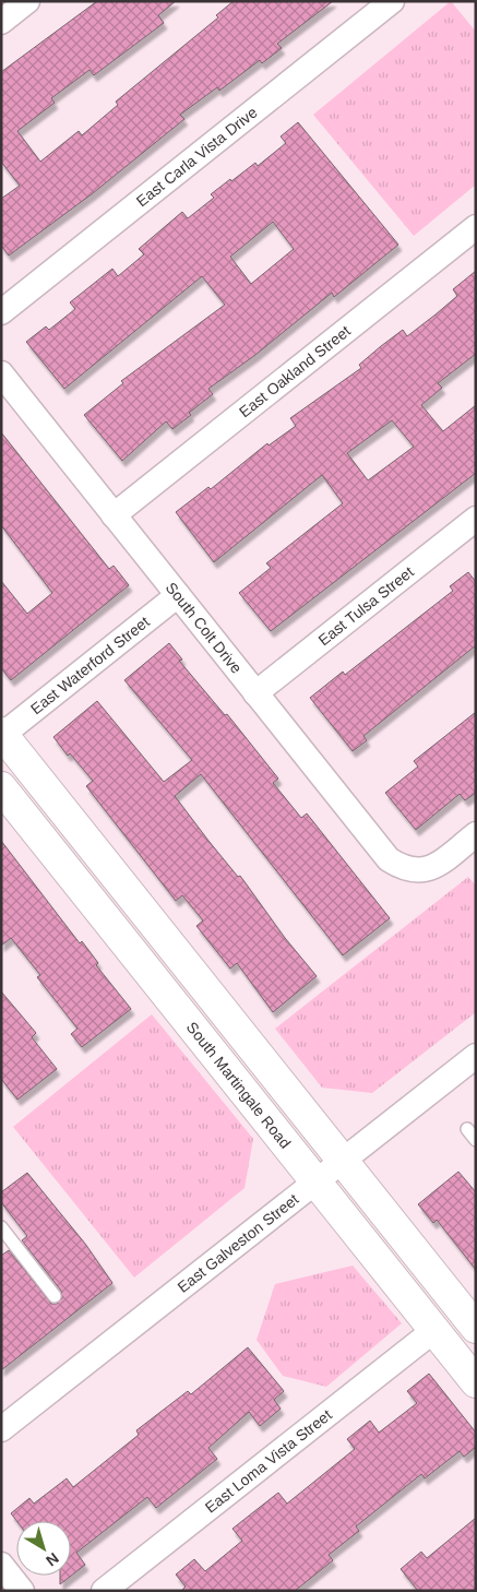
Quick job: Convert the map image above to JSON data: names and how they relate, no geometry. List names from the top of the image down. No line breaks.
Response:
{"streets":{"street":["East Carla Vista Drive","East Oakland Street","East Tulsa Street","South Colt Drive","East Waterford Street","South Martingale Road","East Galveston Street","East Loma Vista Street"]},"crossings":[["East Oakland Street","South Colt Drive"],["East Tulsa Street","South Colt Drive"],["South Colt Drive","East Waterford Street"],["South Martingale Road","East Galveston Street"],["South Martingale Road","East Loma Vista Street"]],"north":"bottom right"}
